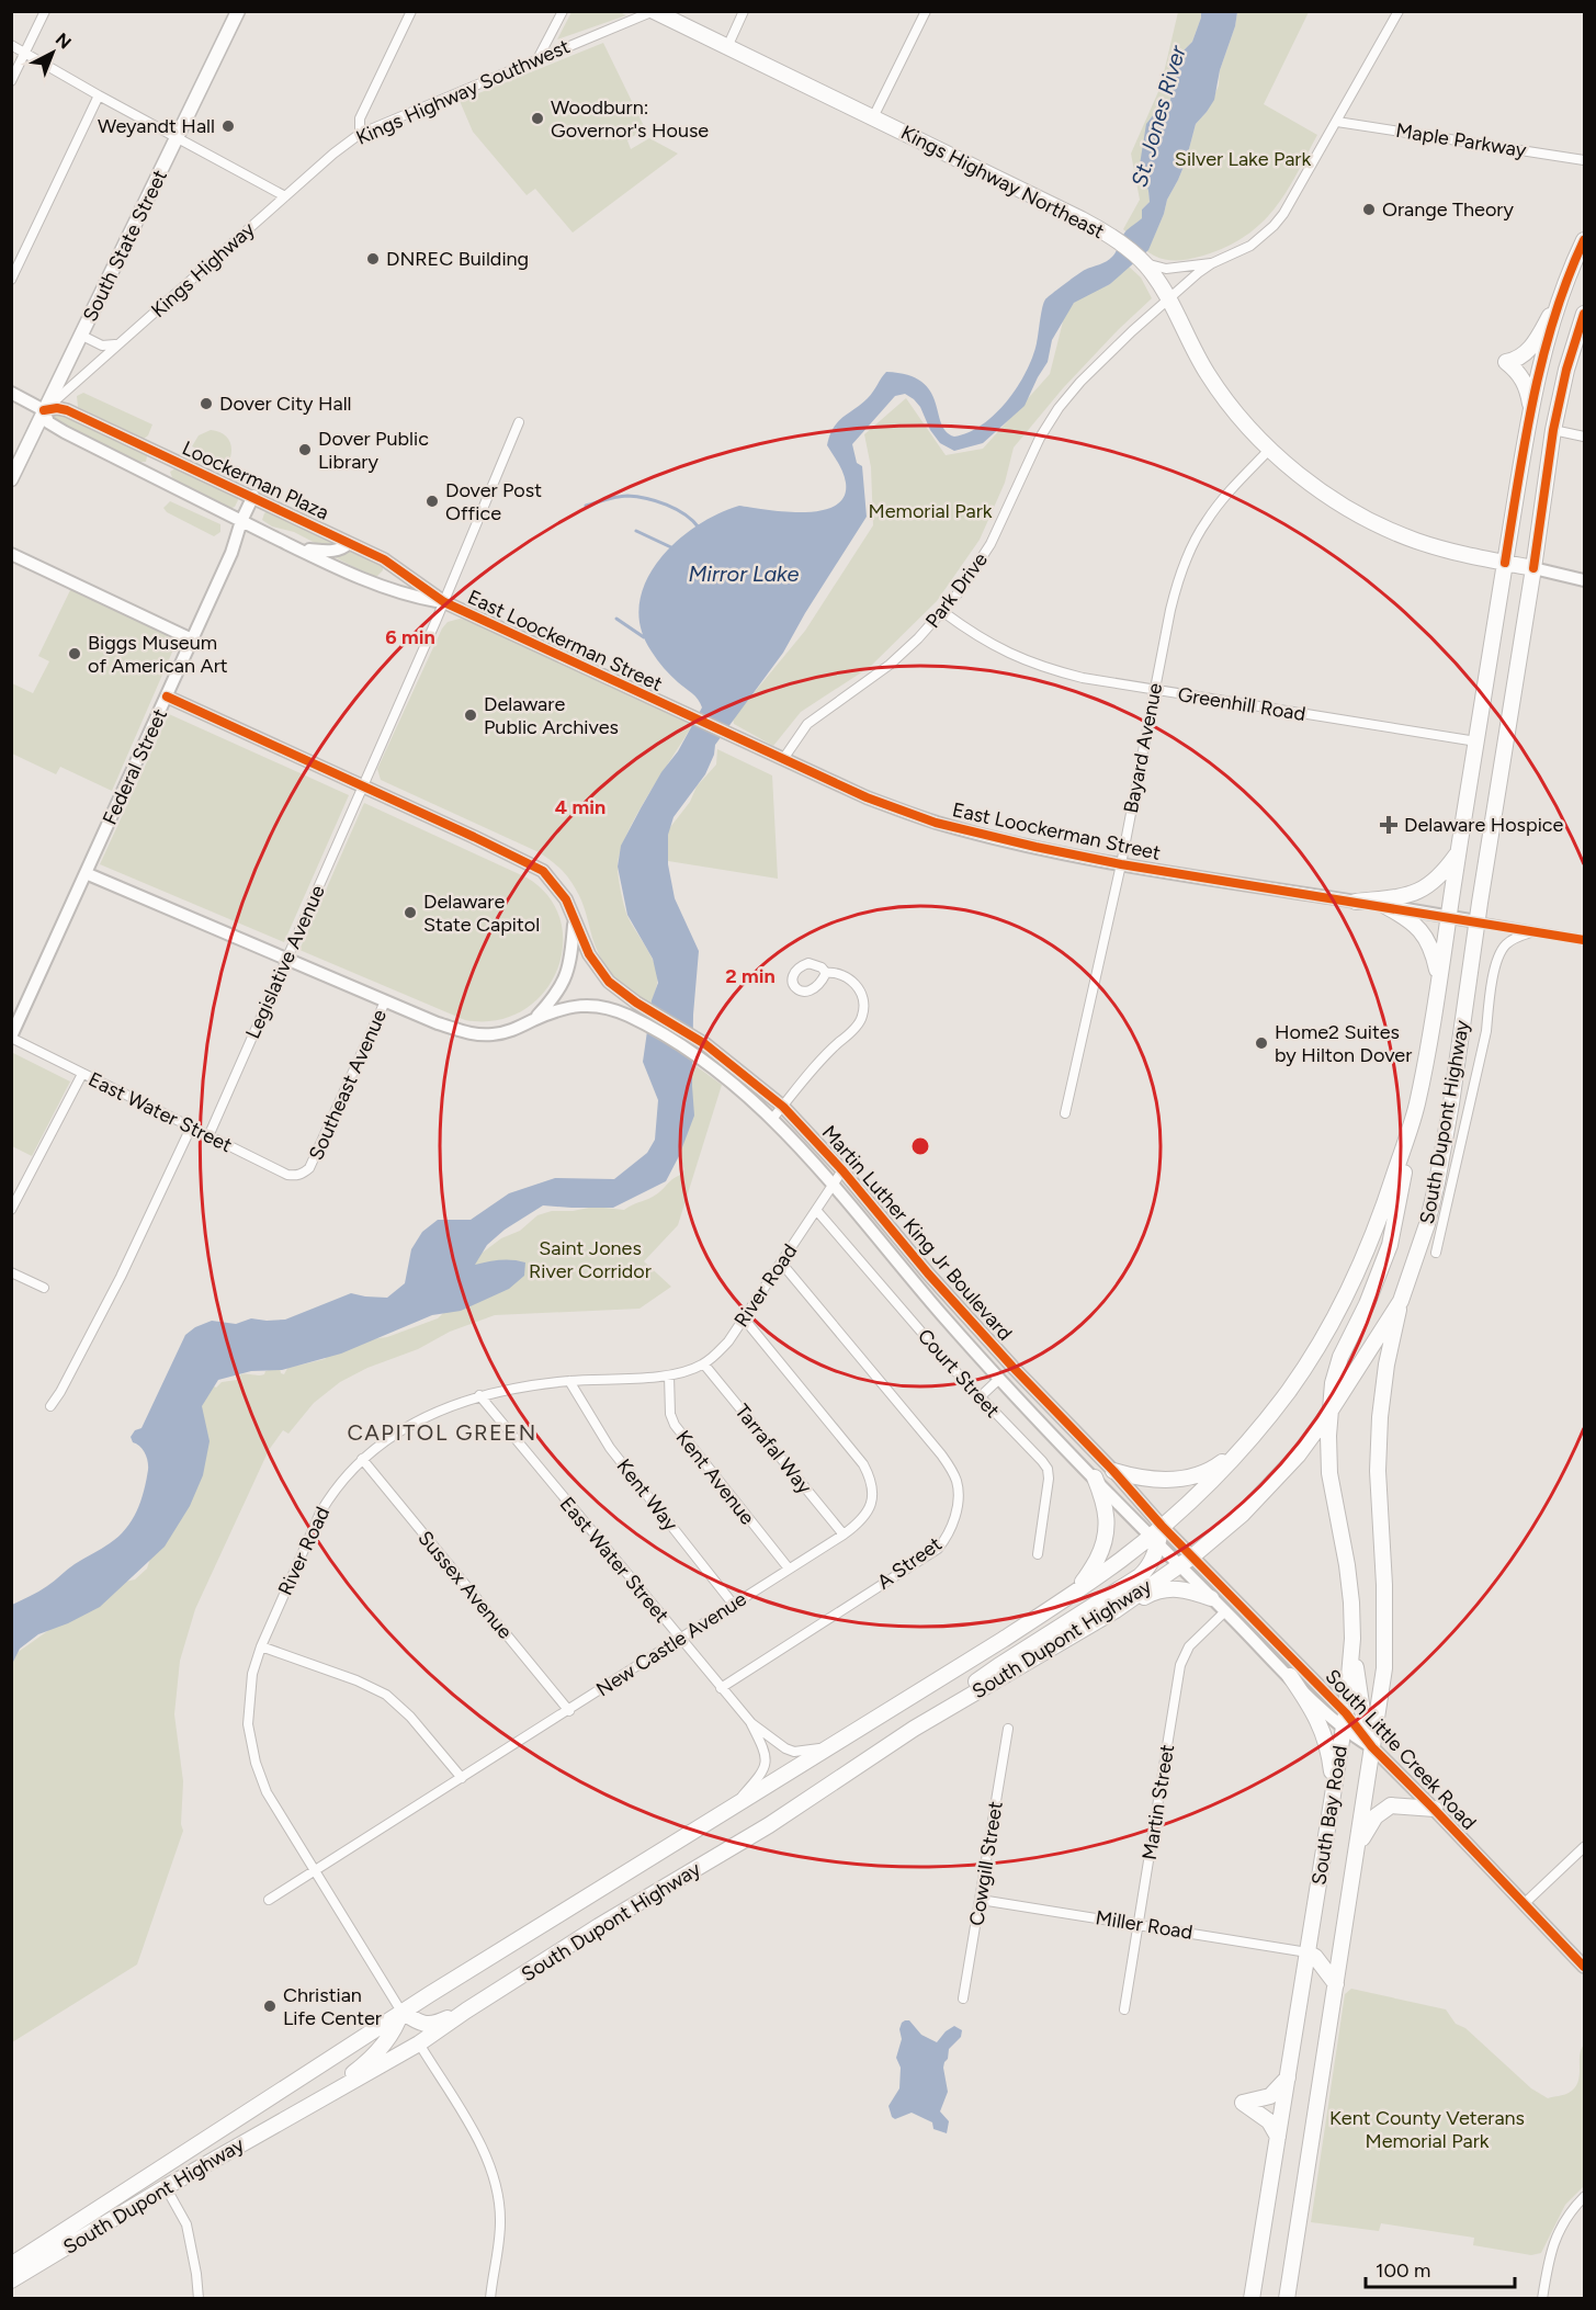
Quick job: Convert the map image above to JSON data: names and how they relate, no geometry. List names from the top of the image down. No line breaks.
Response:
{"streets":{"highway":["Kings Highway Northeast","South Dupont Highway","South Bay Road"],"main road":["South State Street"],"street":["Kings Highway Southwest","Maple Parkway","Kings Highway","Loockerman Plaza","Park Drive","East Loockerman Street","Greenhill Road","Bayard Avenue","Federal Street","Legislative Avenue","Southeast Avenue","East Water Street","Martin Luther King Jr Boulevard","River Road","Court Street","Tarrafal Way","Kent Avenue","Kent Way","A Street","Sussex Avenue","New Castle Avenue","South Little Creek Road","Martin Street","Cowgill Street","Miller Road"]},"crossings":[["Kings Highway Southwest","Kings Highway Northeast"],["Kings Highway Southwest","Kings Highway"],["Kings Highway Northeast","Park Drive"],["Kings Highway Northeast","Bayard Avenue"],["Kings Highway Northeast","South Dupont Highway"],["South State Street","Kings Highway"],["South State Street","Loockerman Plaza"],["Kings Highway","Loockerman Plaza"],["Loockerman Plaza","East Loockerman Street"],["Loockerman Plaza","Federal Street"],["Loockerman Plaza","Legislative Avenue"],["Park Drive","East Loockerman Street"],["Park Drive","Greenhill Road"],["East Loockerman Street","Bayard Avenue"],["East Loockerman Street","Legislative Avenue"],["East Loockerman Street","South Dupont Highway"],["Greenhill Road","Bayard Avenue"],["Greenhill Road","South Dupont Highway"],["Federal Street","East Water Street"],["Federal Street","Martin Luther King Jr Boulevard"],["Legislative Avenue","East Water Street"],["Legislative Avenue","Martin Luther King Jr Boulevard"],["Southeast Avenue","East Water Street"],["East Water Street","South Dupont Highway"],["East Water Street","River Road"],["East Water Street","A Street"],["East Water Street","New Castle Avenue"],["South Dupont Highway","Martin Luther King Jr Boulevard"],["South Dupont Highway","River Road"],["South Dupont Highway","South Little Creek Road"],["South Dupont Highway","South Bay Road"],["Martin Luther King Jr Boulevard","River Road"],["Martin Luther King Jr Boulevard","South Little Creek Road"],["River Road","Court Street"],["River Road","Tarrafal Way"],["River Road","Kent Avenue"],["River Road","Kent Way"],["River Road","A Street"],["River Road","Sussex Avenue"],["River Road","New Castle Avenue"],["Tarrafal Way","New Castle Avenue"],["Kent Avenue","New Castle Avenue"],["Kent Way","New Castle Avenue"],["Sussex Avenue","New Castle Avenue"],["South Little Creek Road","Martin Street"],["South Little Creek Road","South Bay Road"],["Martin Street","Miller Road"],["South Bay Road","Miller Road"],["Cowgill Street","Miller Road"]],"districts":["CAPITOL GREEN"],"water":["St. Jones River","Mirror Lake"],"parks":["Silver Lake Park","Memorial Park","Saint Jones River Corridor","Kent County Veterans Memorial Park"],"places":{"other":["Woodburn: Governor's House","Weyandt Hall","Orange Theory","DNREC Building","Dover City Hall","Dover Public Library","Dover Post Office","Biggs Museum of American Art","Delaware Public Archives","Delaware State Capitol","Home2 Suites by Hilton Dover","Christian Life Center"],"health":["Delaware Hospice"]},"scale_bar":"100 m","north":"top right","rings":["6 min","4 min","2 min"]}
